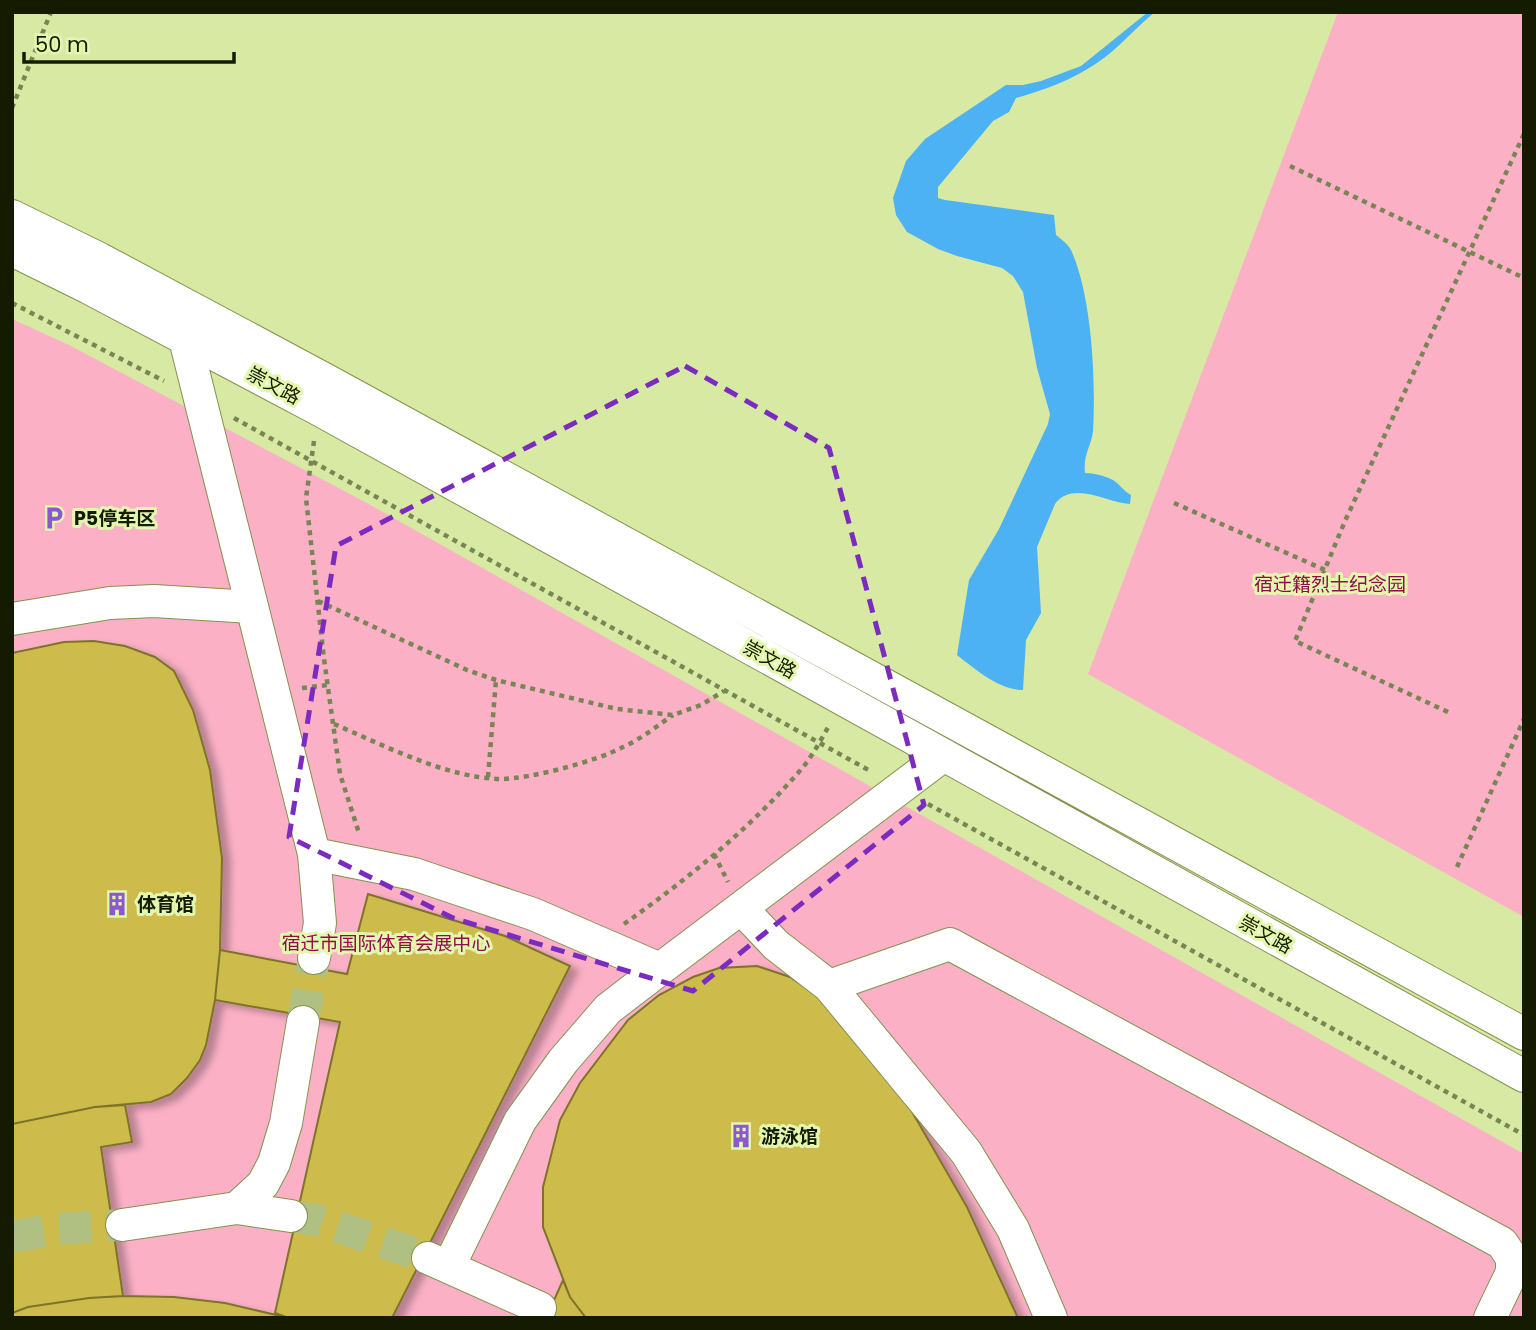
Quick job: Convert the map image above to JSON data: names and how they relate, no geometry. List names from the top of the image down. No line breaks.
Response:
{"streets":{"street":["崇文路"]},"parks":["宿迁籍烈士纪念园","宿迁市国际体育会展中心"],"places":{"parking":["P5停车区"],"building":["体育馆","游泳馆"]},"scale_bar":"50 m"}
